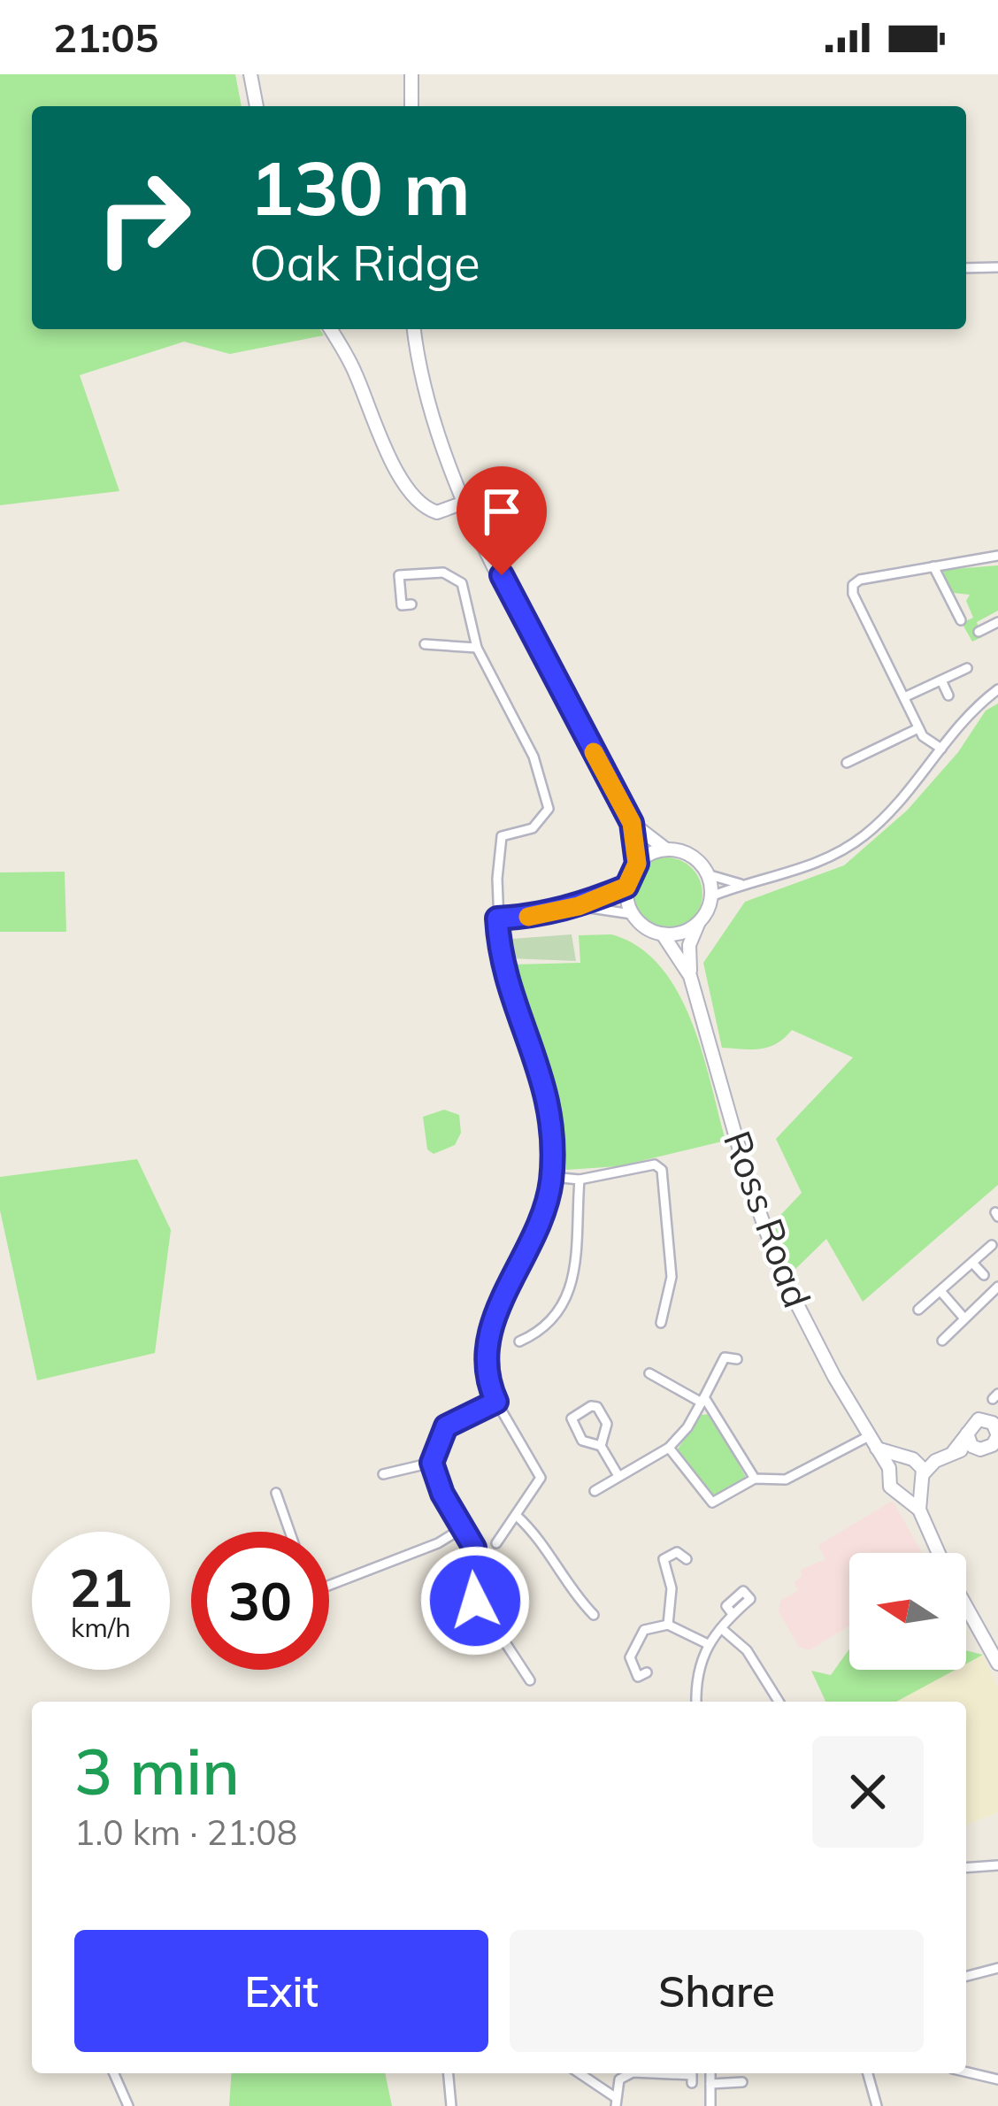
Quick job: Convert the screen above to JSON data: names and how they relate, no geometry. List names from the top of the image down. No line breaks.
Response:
{"streets":{"main road":["Ross Road"]},"north":"left","page":{"status":"21:05","turn":["130 m","Oak Ridge"],"speed":"21 km/h","limit":"30","heading":["3 min","1.0 km · 21:08"],"buttons":["Exit","Share"]}}
